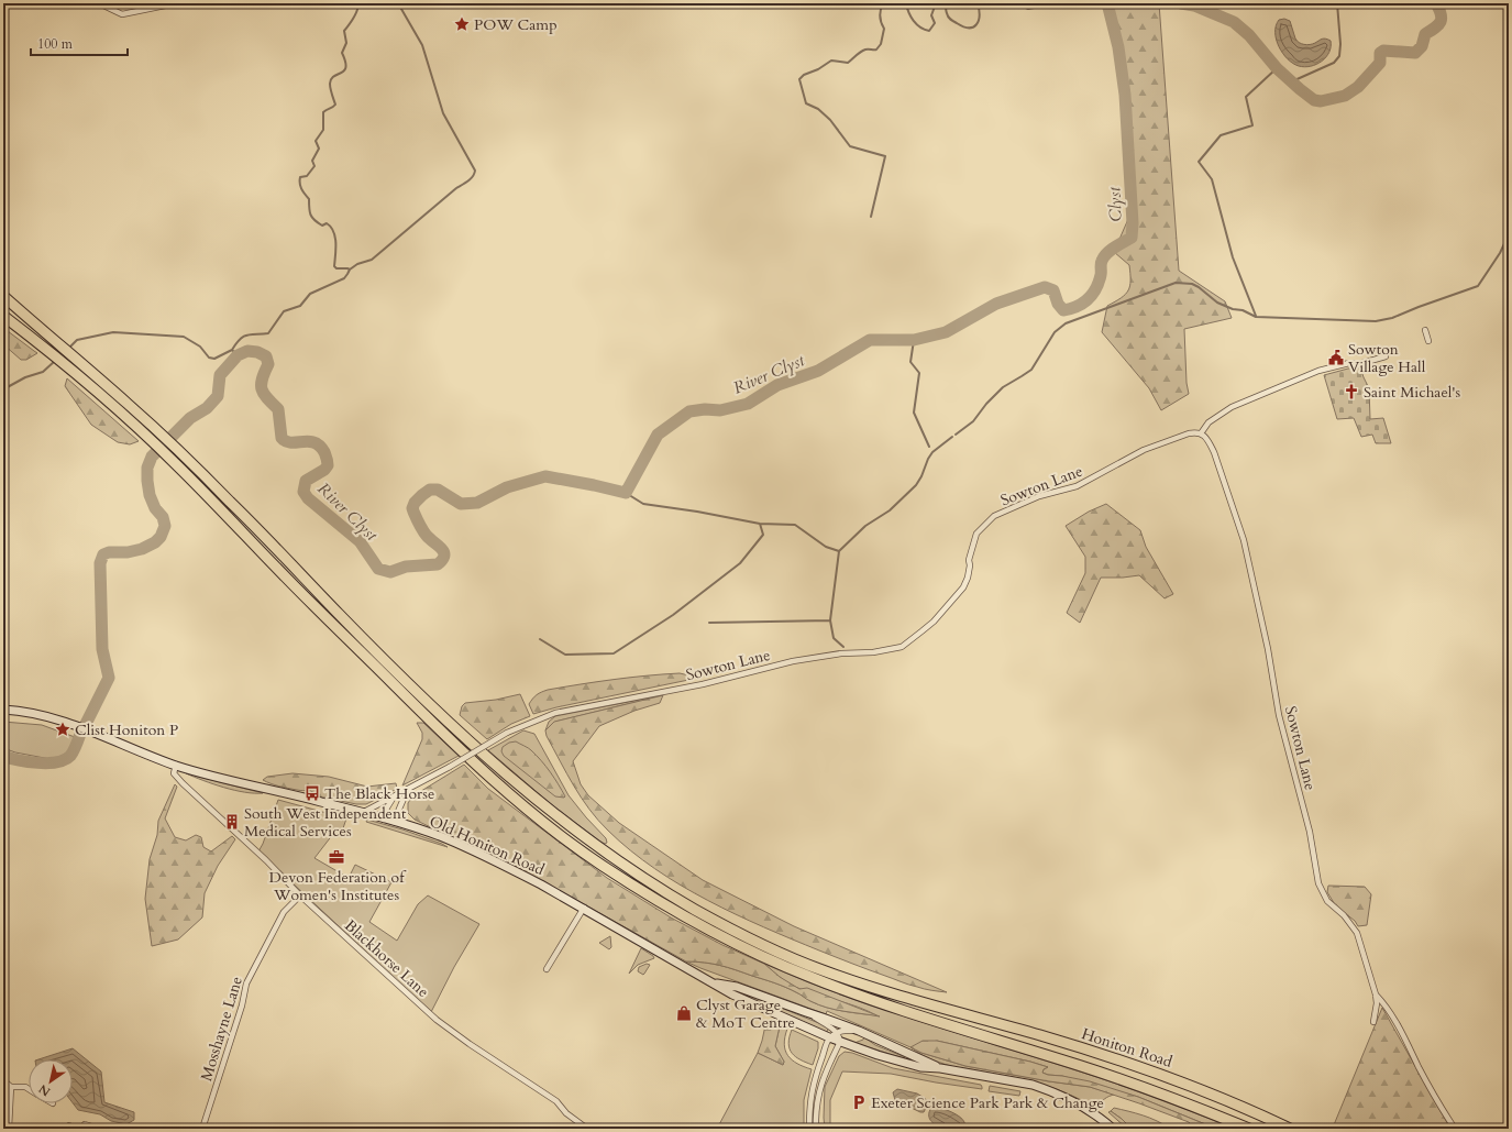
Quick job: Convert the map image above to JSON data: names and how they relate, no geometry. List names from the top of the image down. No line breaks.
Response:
{"streets":{"highway":["Honiton Road"],"street":["Sowton Lane","Old Honiton Road","Blackhorse Lane","Mosshayne Lane"]},"crossings":[["Sowton Lane","Old Honiton Road"],["Old Honiton Road","Blackhorse Lane"],["Blackhorse Lane","Mosshayne Lane"]],"water":["Clyst","River Clyst"],"places":{"place":["POW Camp","Clist Honiton P"],"public building":["Sowton Village Hall"],"church":["Saint Michael's"],"bus stop":["The Black Horse"],"building":["South West Independent Medical Services"],"office":["Devon Federation of Women's Institutes"],"shop":["Clyst Garage & MoT Centre"],"parking":["Exeter Science Park Park & Change"]},"scale_bar":"100 m","north":"bottom left"}
